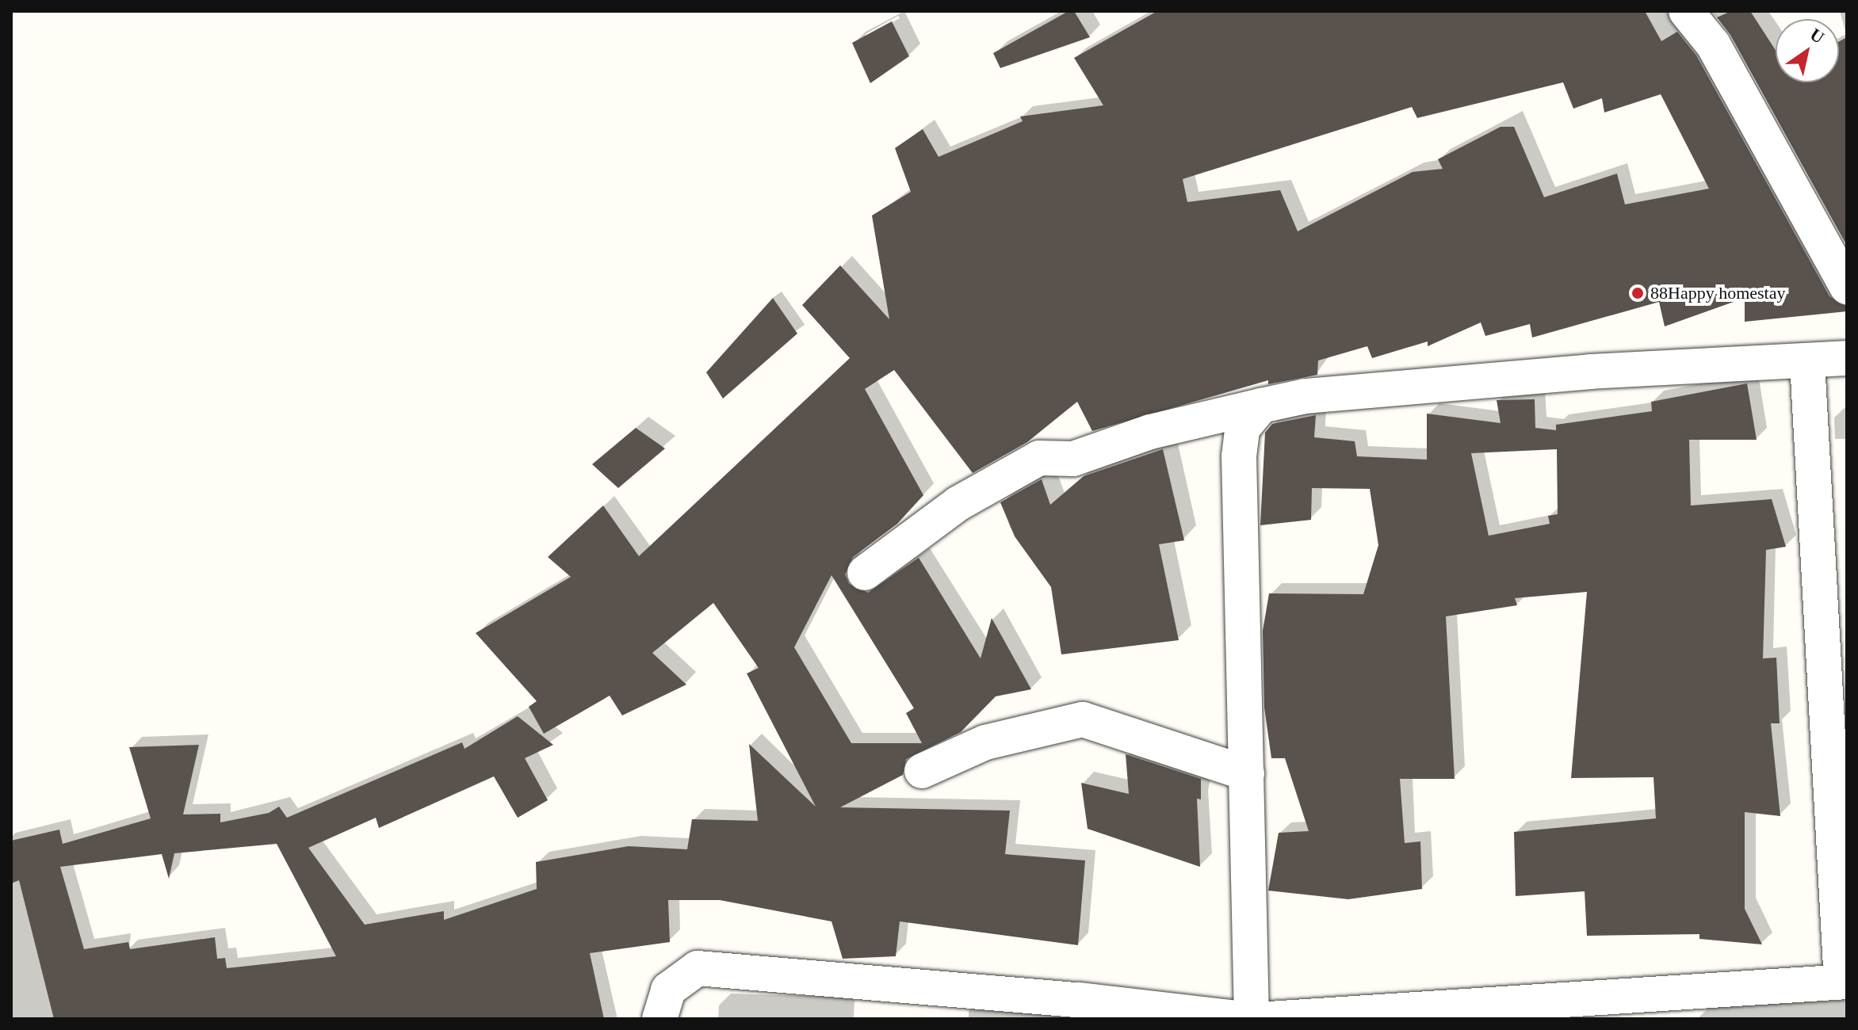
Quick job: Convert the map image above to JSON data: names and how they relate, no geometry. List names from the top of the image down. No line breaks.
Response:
{"places":["88Happy homestay"],"north":"top right"}
